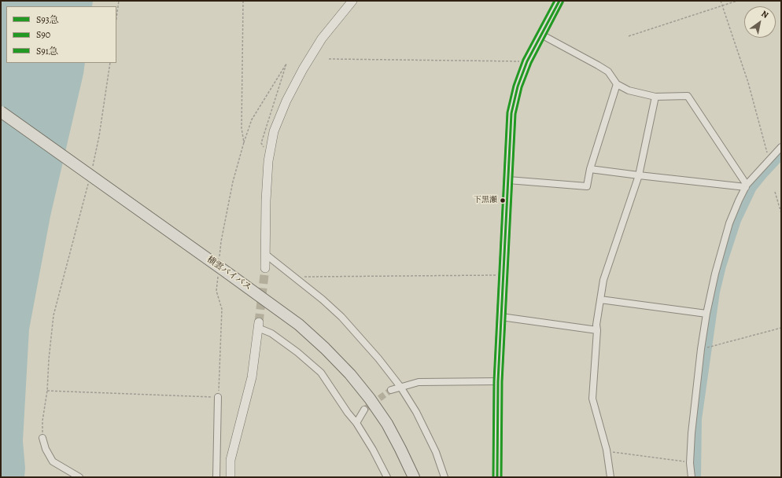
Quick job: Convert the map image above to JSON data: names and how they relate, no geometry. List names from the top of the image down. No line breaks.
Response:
{"streets":{"highway":["横雲バイパス"]},"places":["下黒瀬"],"lines":["transit line S93急","transit line S91急","transit line S90"],"legend":["S93急","S90","S91急"],"north":"top right"}
